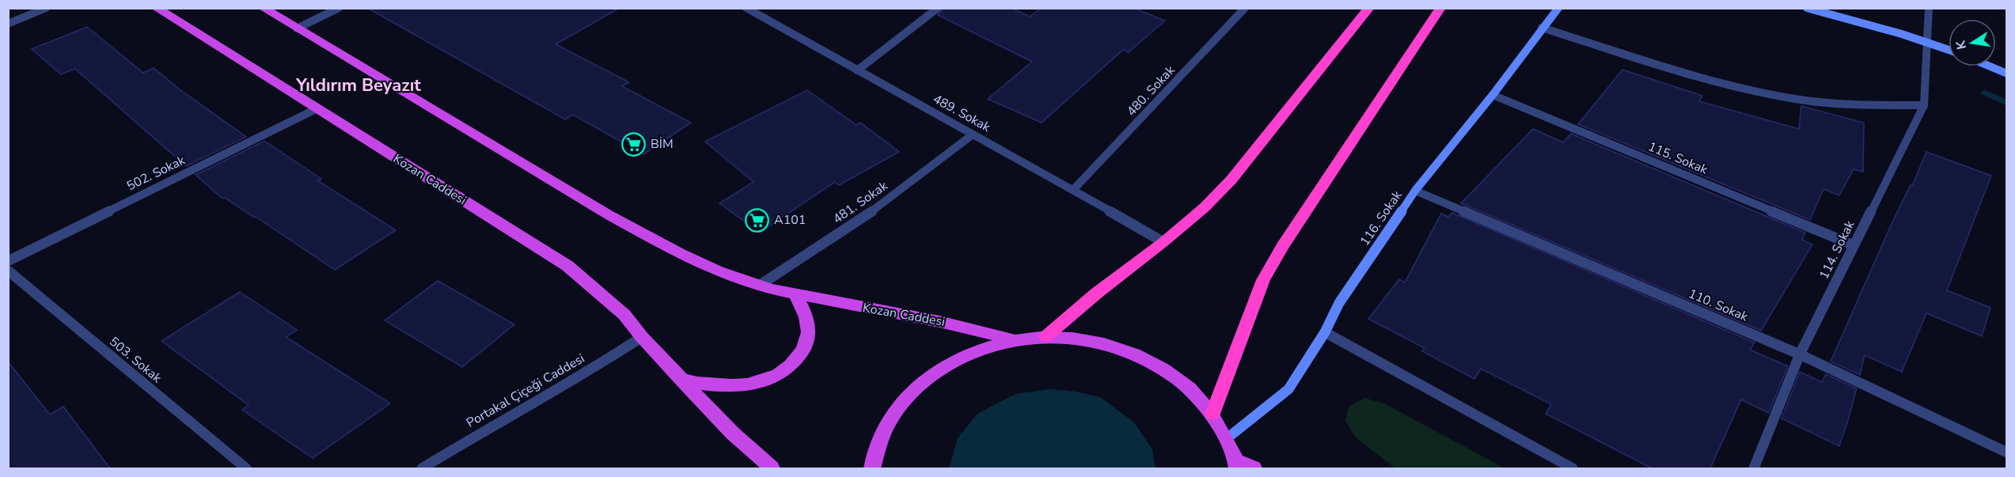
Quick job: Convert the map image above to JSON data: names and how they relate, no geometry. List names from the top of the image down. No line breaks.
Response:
{"streets":{"highway":["Kozan Caddesi"],"main road":["116. Sokak"],"street":["480. Sokak","489. Sokak","115. Sokak","502. Sokak","481. Sokak","114. Sokak","110. Sokak","503. Sokak","Portakal Çiçeği Caddesi"]},"crossings":[["480. Sokak","489. Sokak"],["489. Sokak","481. Sokak"],["115. Sokak","116. Sokak"],["115. Sokak","114. Sokak"],["502. Sokak","Kozan Caddesi"],["Kozan Caddesi","481. Sokak"],["Kozan Caddesi","Portakal Çiçeği Caddesi"],["116. Sokak","110. Sokak"],["114. Sokak","110. Sokak"]],"districts":["Yıldırım Beyazıt"],"places":{"supermarket":["BİM","A101"]},"north":"left"}
